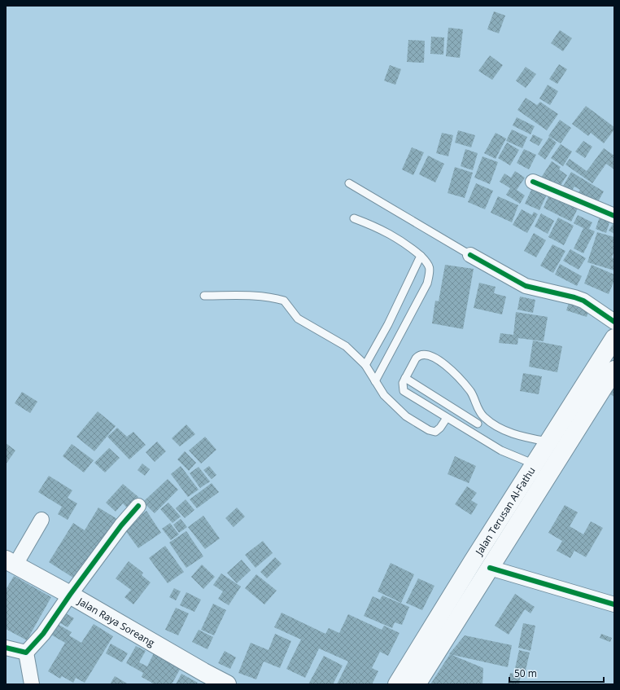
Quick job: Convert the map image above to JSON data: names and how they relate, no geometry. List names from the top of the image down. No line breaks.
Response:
{"streets":{"main road":["Jalan Terusan Al-Fathu","Jalan Raya Soreang"]},"scale_bar":"50 m"}
